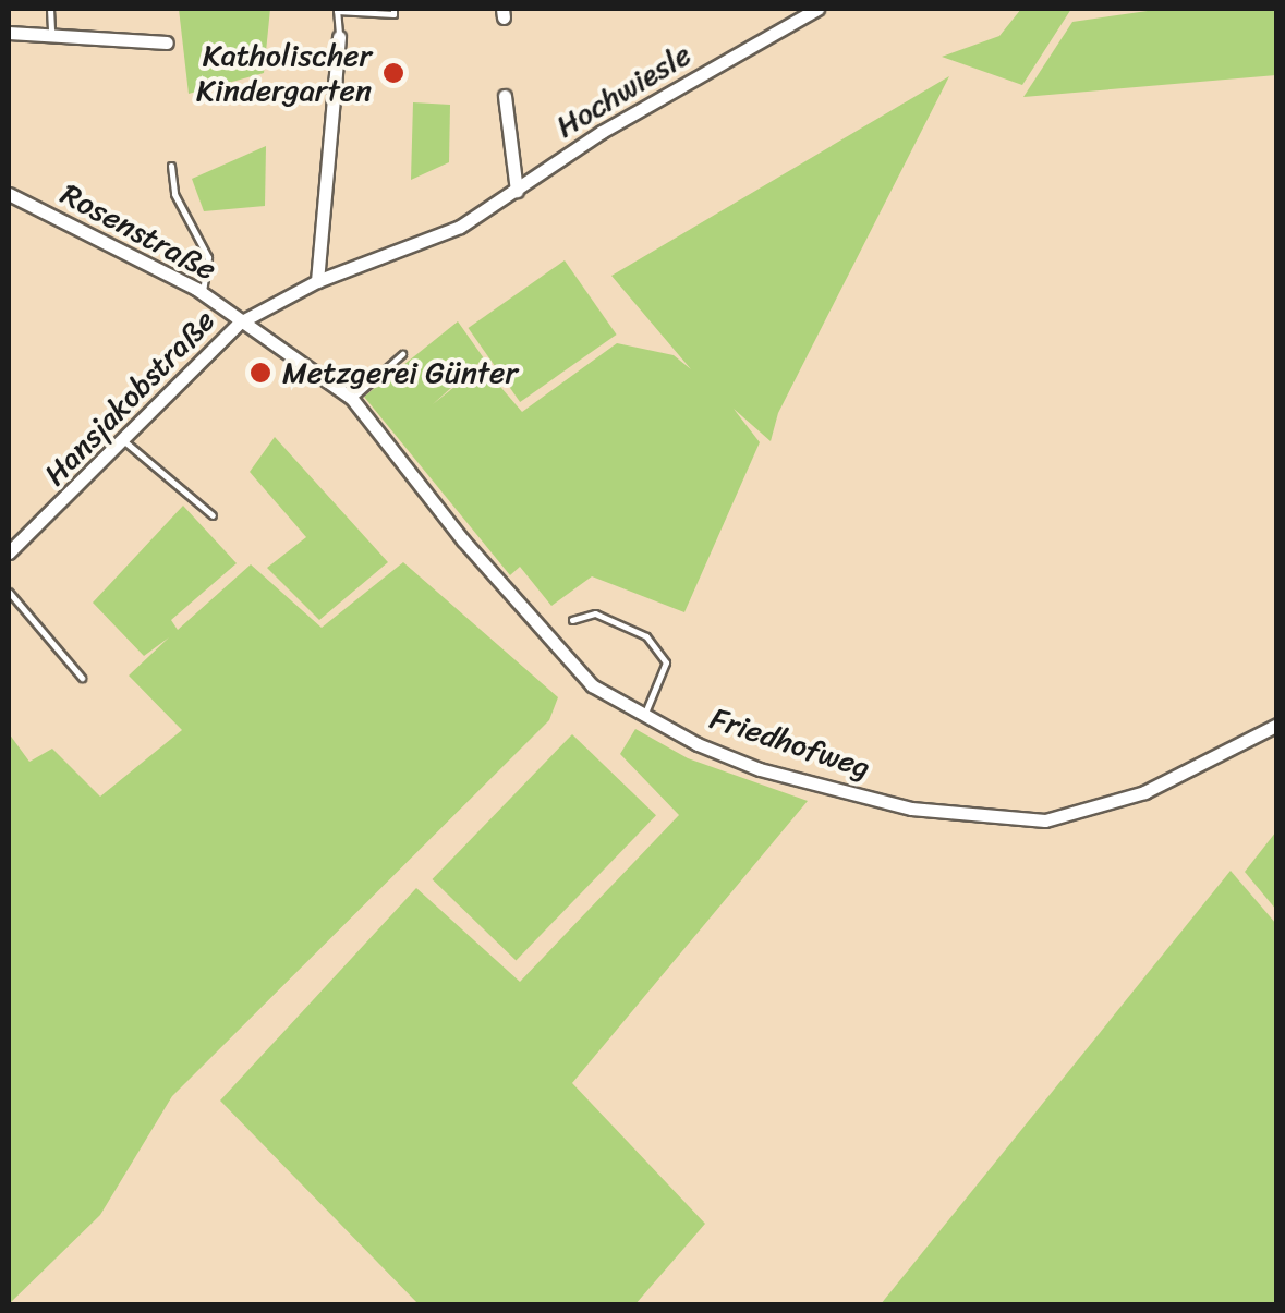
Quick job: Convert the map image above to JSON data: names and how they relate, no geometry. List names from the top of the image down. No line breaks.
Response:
{"streets":{"street":["Hochwiesle","Rosenstraße","Hansjakobstraße","Friedhofweg"]},"crossings":[["Hochwiesle","Rosenstraße"],["Hochwiesle","Hansjakobstraße"],["Hochwiesle","Friedhofweg"],["Rosenstraße","Hansjakobstraße"],["Rosenstraße","Friedhofweg"],["Hansjakobstraße","Friedhofweg"]],"places":["Katholischer Kindergarten","Metzgerei Günter"]}
